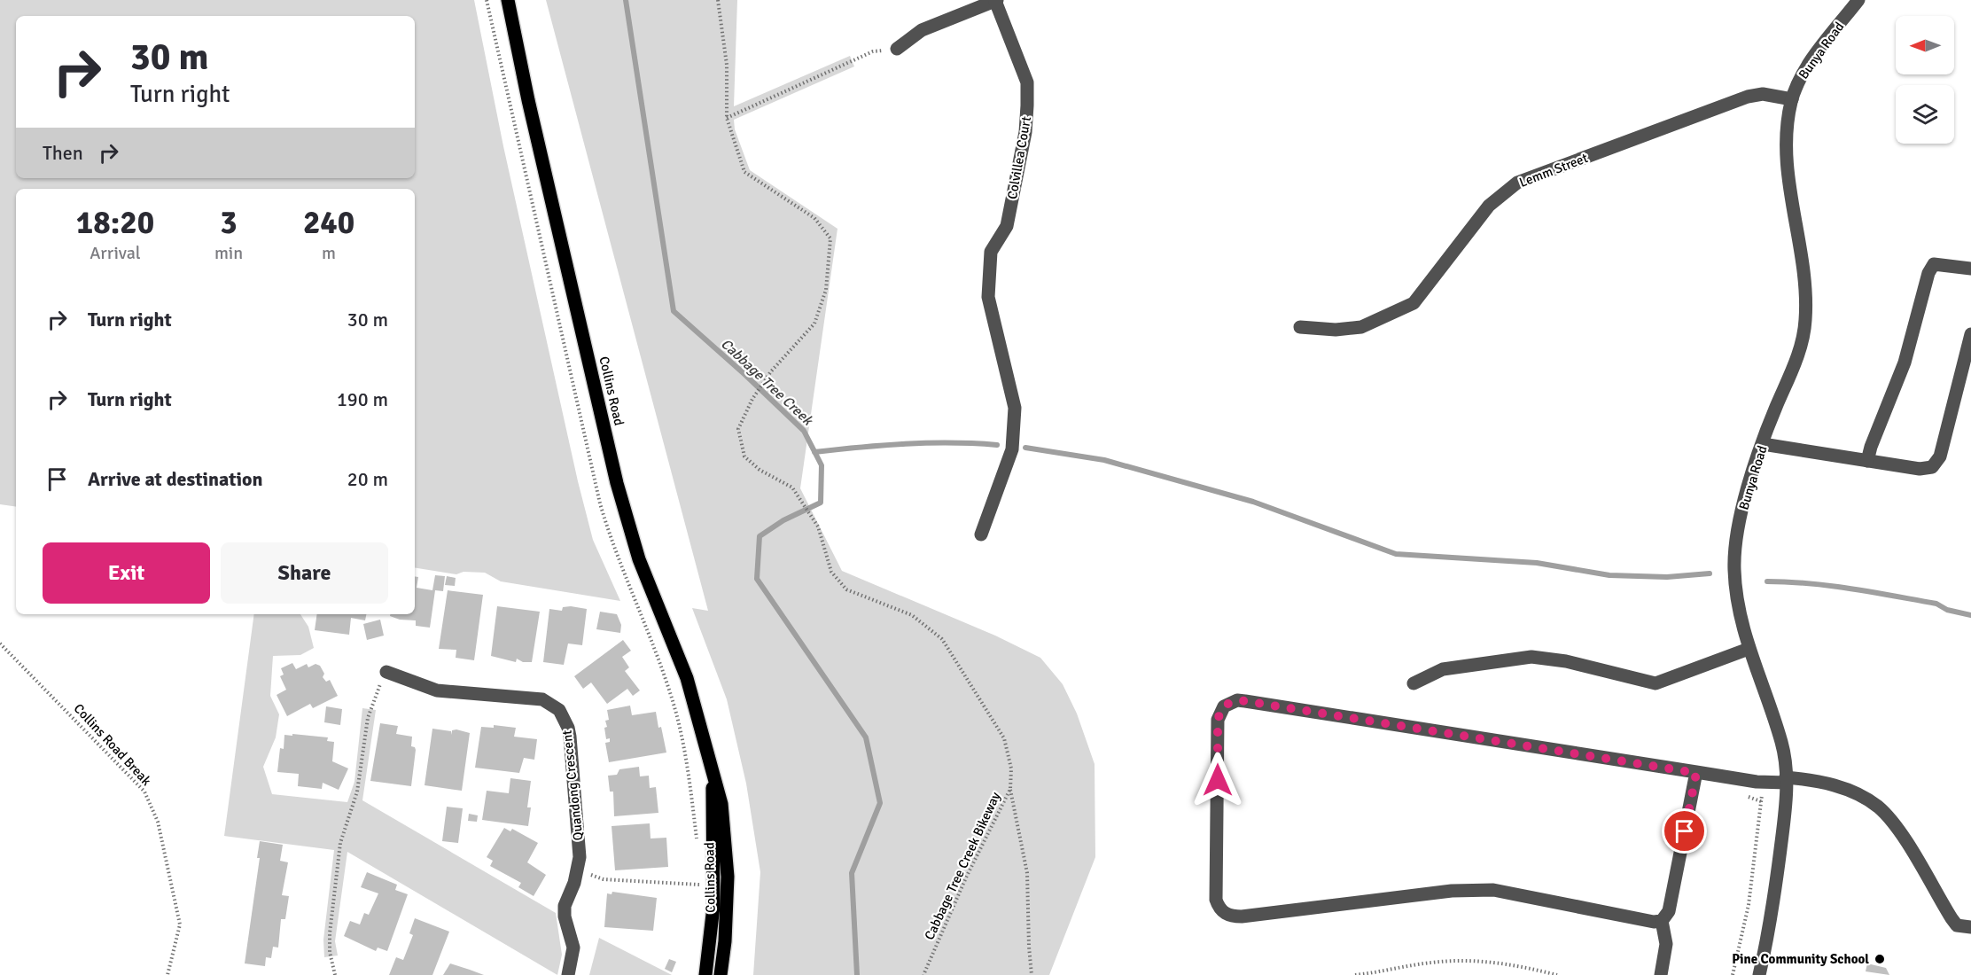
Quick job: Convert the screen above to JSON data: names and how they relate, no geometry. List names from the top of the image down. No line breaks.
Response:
{"streets":{"main road":["Collins Road"],"street":["Bunya Road","Colvillea Court","Lemm Street","Quandong Crescent"],"path":["Collins Road Break","Cabbage Tree Creek Bikeway"]},"crossings":[["Bunya Road","Lemm Street"]],"water":["Cabbage Tree Creek"],"places":["Pine Community School"],"north":"left","page":{"turn":["30 m","Turn right"],"then":"Then","eta":["18:20","Arrival","3","min","240","m"],"list":[{"name":"Turn right","value":"30 m"},{"name":"Turn right","value":"190 m"},{"name":"Arrive at destination","value":"20 m"}],"buttons":["Exit","Share"]}}
